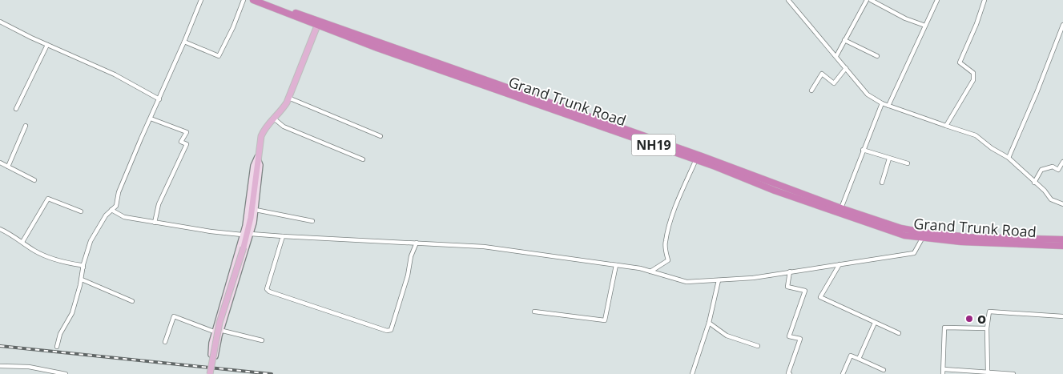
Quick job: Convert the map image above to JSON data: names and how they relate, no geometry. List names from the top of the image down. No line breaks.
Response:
{"streets":{"highway":["Grand Trunk Road","NH19"]},"places":["o"]}
